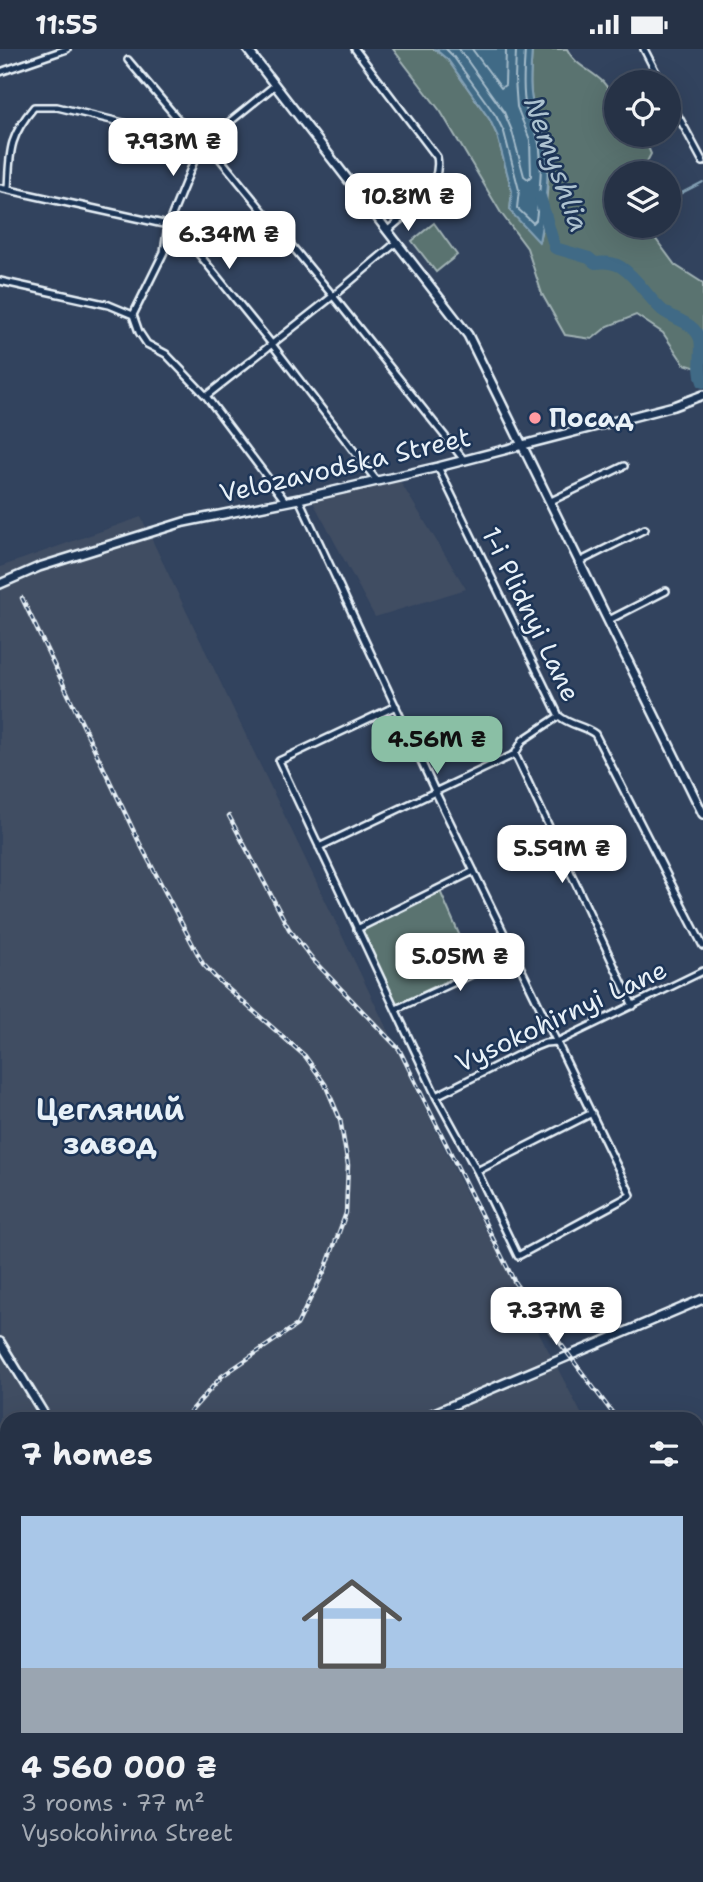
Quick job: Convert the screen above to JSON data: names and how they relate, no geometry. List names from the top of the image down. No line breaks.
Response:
{"streets":{"street":["Velozavodska Street","1-i Plidnyi Lane","Vysokohirnyi Lane"]},"crossings":[["Velozavodska Street","1-i Plidnyi Lane"]],"districts":["Цегляний завод"],"water":["Nemyshlia"],"places":["Посад"],"page":{"status":"11:55","price":["7.93M ₴","10.8M ₴","6.34M ₴","4.56M ₴","5.59M ₴","5.05M ₴","7.37M ₴"],"heading":"7 homes","list":[{"name":"4 560 000 ₴","note":"3 rooms · 77 m² · Vysokohirna Street"}]}}
